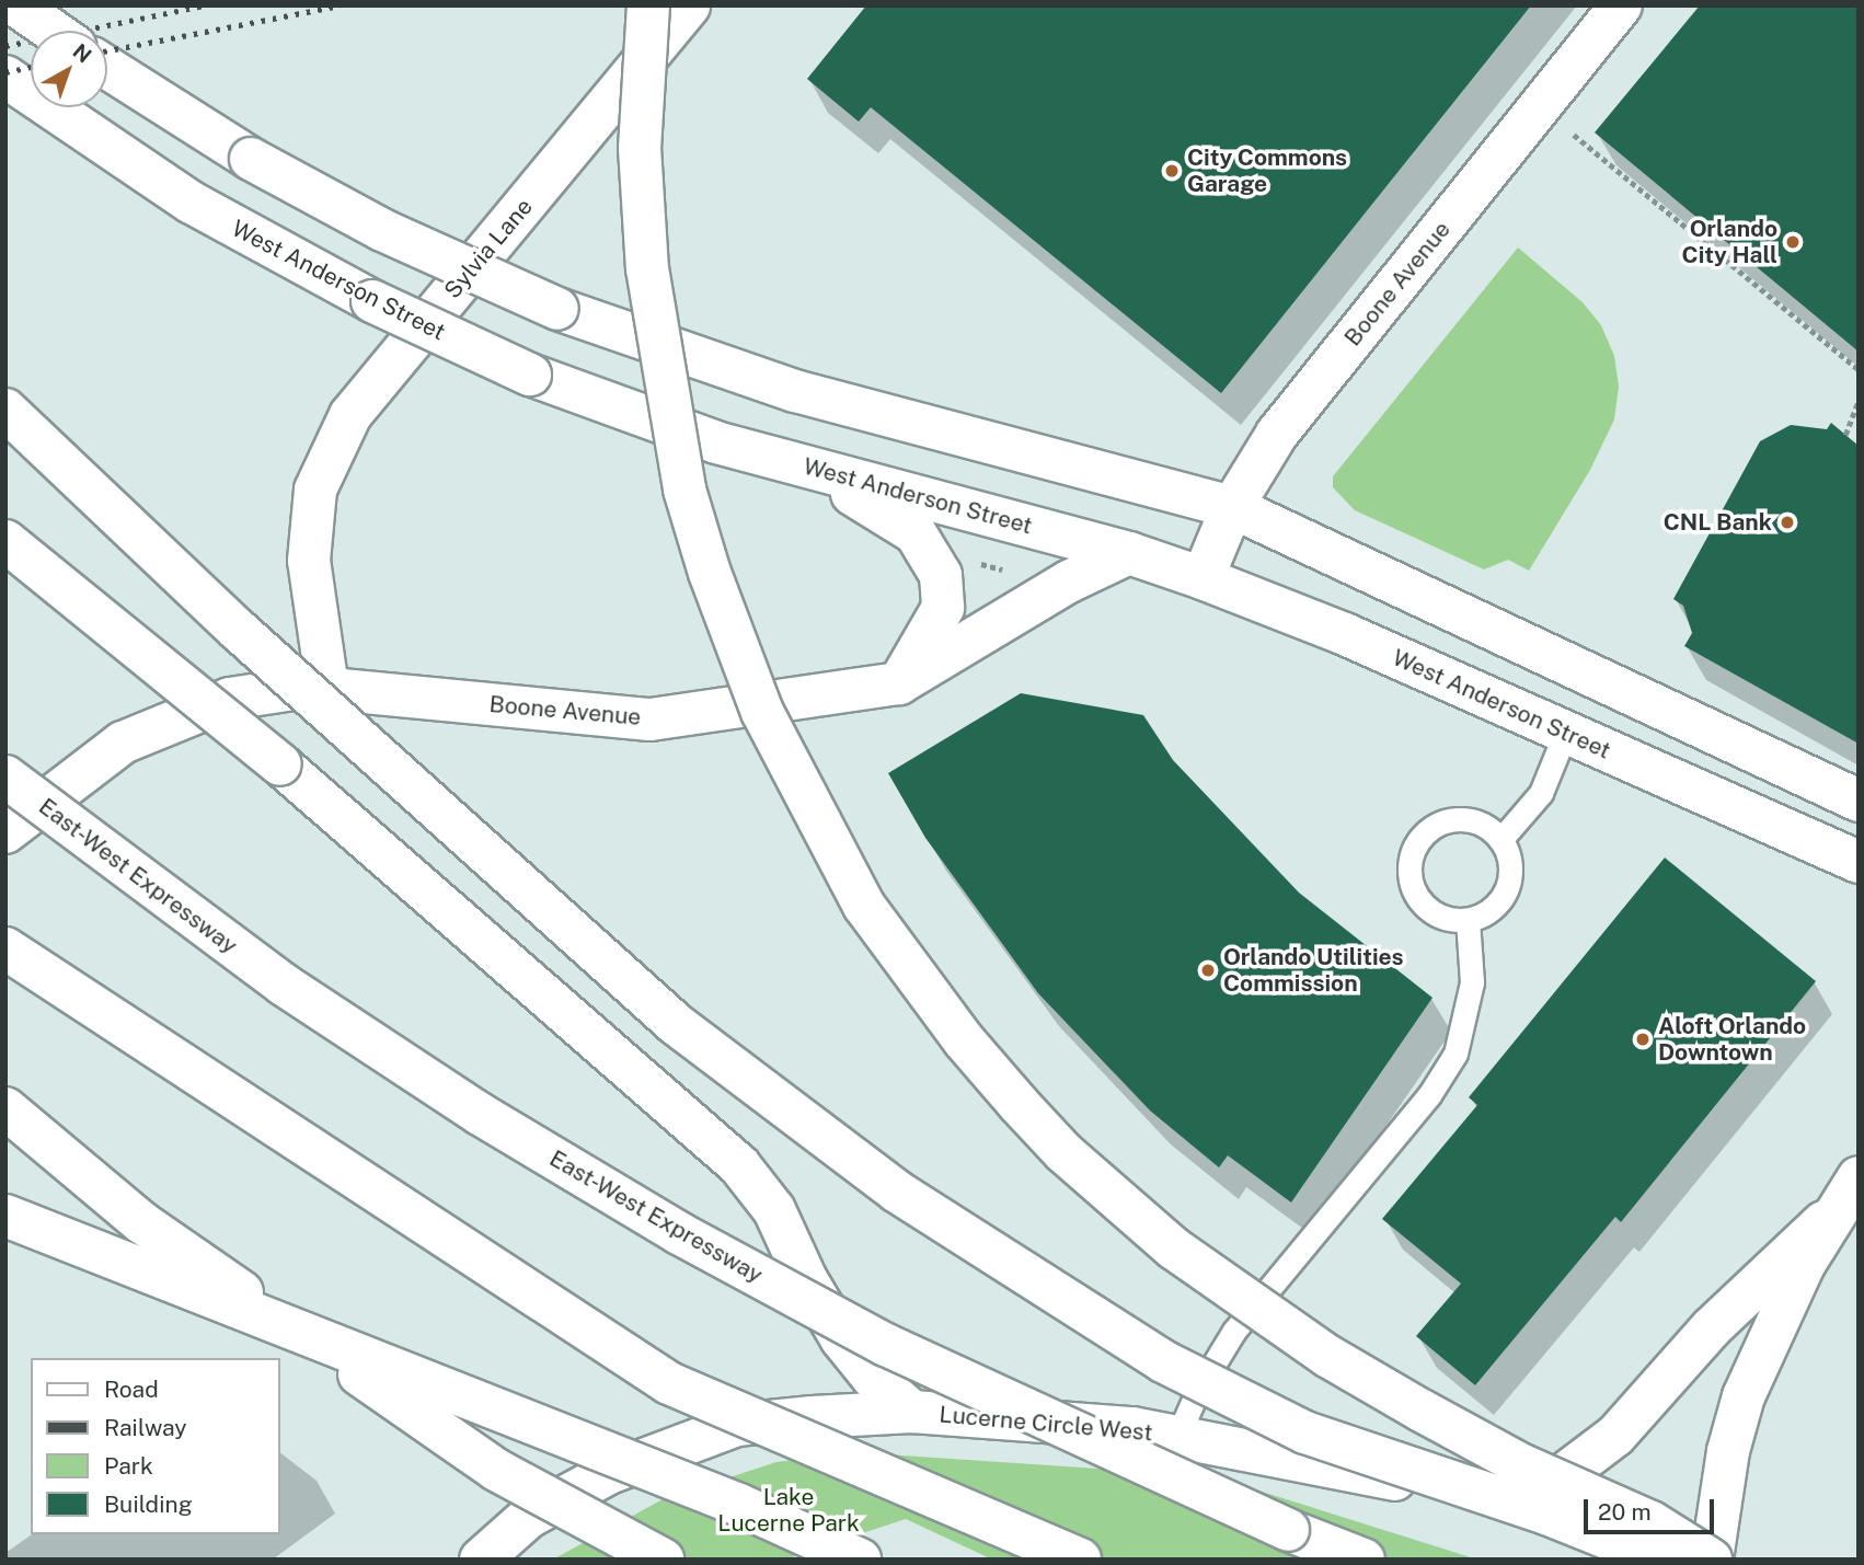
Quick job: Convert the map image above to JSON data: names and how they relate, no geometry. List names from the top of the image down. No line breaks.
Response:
{"streets":{"main road":["Sylvia Lane","West Anderson Street","Boone Avenue","East-West Expressway","Lucerne Circle West"]},"crossings":[["Sylvia Lane","Boone Avenue"],["West Anderson Street","Boone Avenue"]],"parks":["Lake Lucerne Park"],"places":["City Commons Garage","Orlando City Hall","CNL Bank","Orlando Utilities Commission","Aloft Orlando Downtown"],"legend":["Road","Railway","Park","Building"],"scale_bar":"20 m","north":"top right"}
